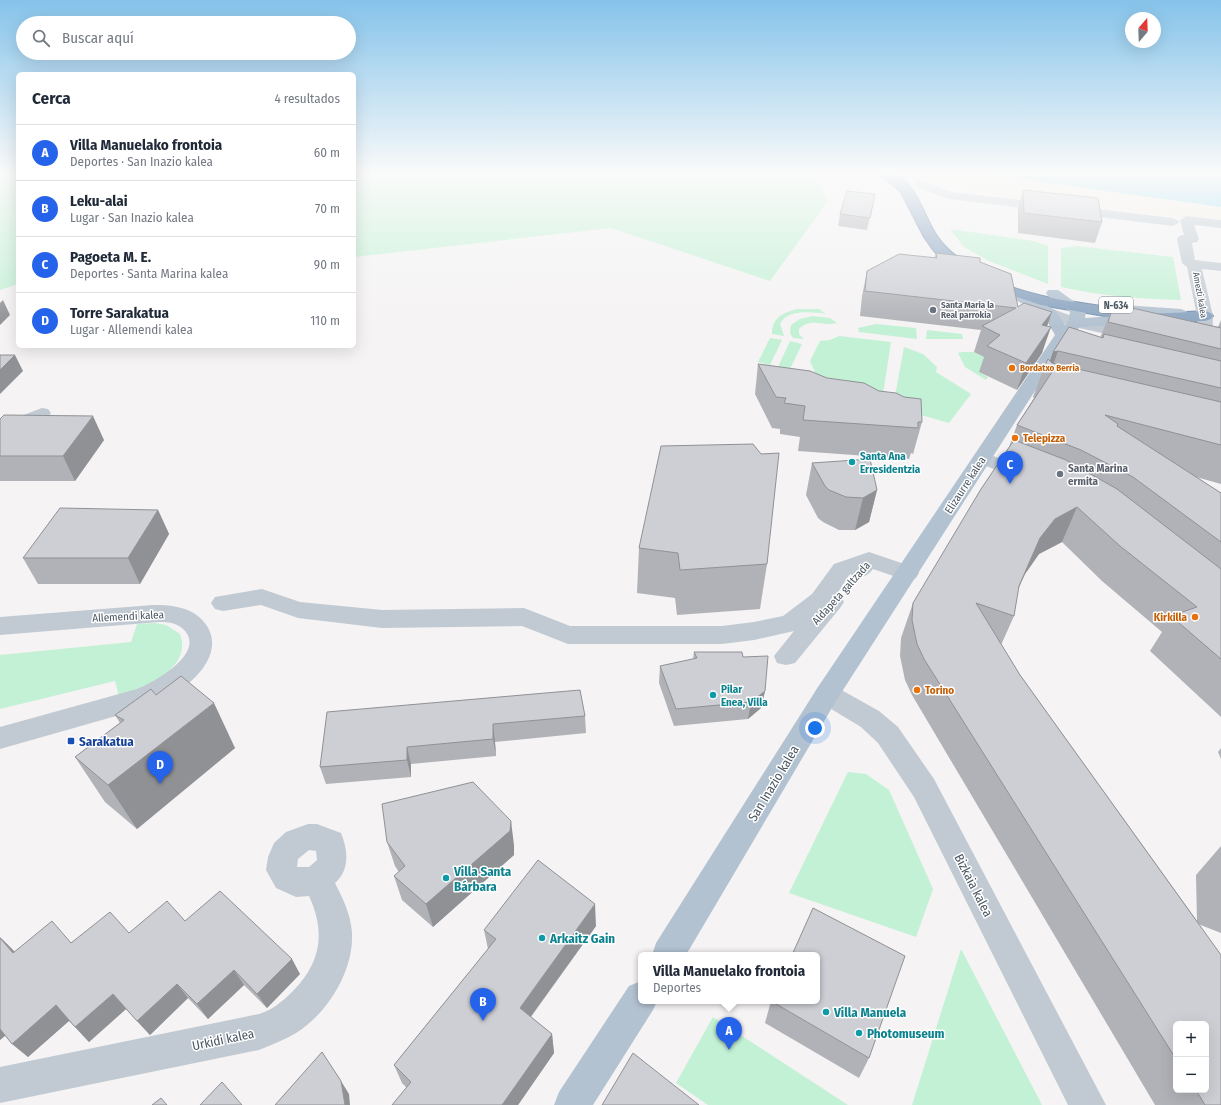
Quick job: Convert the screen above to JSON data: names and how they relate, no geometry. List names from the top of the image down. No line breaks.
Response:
{"streets":{"highway":["N-634"],"main road":["Elizaurre kalea","San Inazio kalea"],"street":["Amezti kalea","Aldapeta galtzada","Allemendi kalea","Bizkaia kalea","Urkidi kalea"]},"crossings":[["Amezti kalea","N-634"],["Elizaurre kalea","Aldapeta galtzada"],["Elizaurre kalea","San Inazio kalea"],["Aldapeta galtzada","San Inazio kalea"],["San Inazio kalea","Bizkaia kalea"]],"places":{"other":["Santa Maria la Real parrokia","Bordatxo Berria","Telepizza","Santa Ana Erresidentzia","Santa Marina ermita","Kirkilla","Torino","Pilar Enea, Villa","Villa Santa Bárbara","Arkaitz Gain","Villa Manuela","Photomuseum"],"transit":["Sarakatua"]},"north":"top","page":{"search":"Buscar aquí","heading":["Cerca","4 resultados"],"list":[{"mark":"A","name":"Villa Manuelako frontoia","note":"Deportes · San Inazio kalea","value":"60 m"},{"mark":"B","name":"Leku-alai","note":"Lugar · San Inazio kalea","value":"70 m"},{"mark":"C","name":"Pagoeta M. E.","note":"Deportes · Santa Marina kalea","value":"90 m"},{"mark":"D","name":"Torre Sarakatua","note":"Lugar · Allemendi kalea","value":"110 m"}],"pins":["C","D","B","A"],"popup":["Villa Manuelako frontoia","Deportes"],"map_buttons":["+","−"]}}
